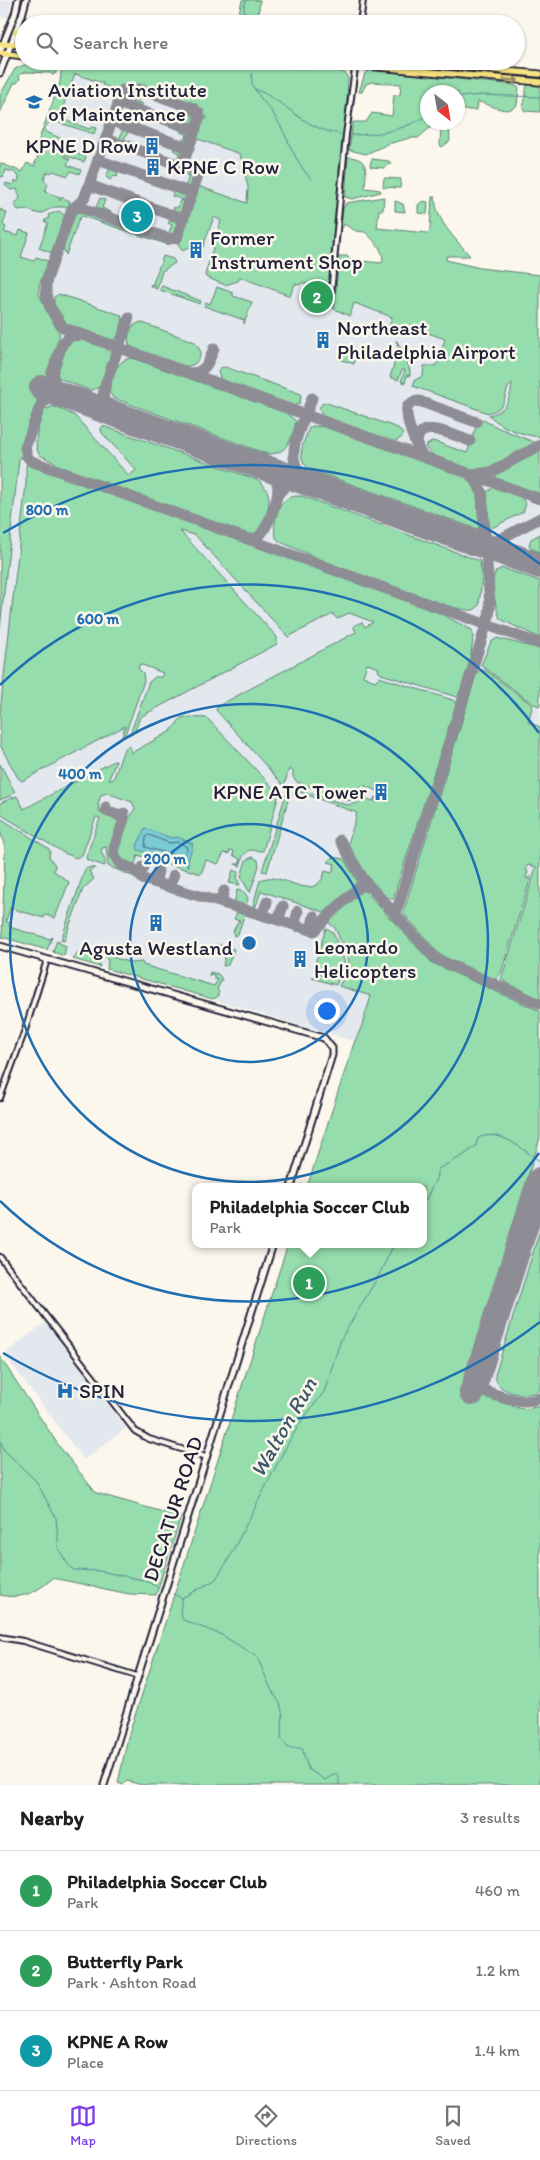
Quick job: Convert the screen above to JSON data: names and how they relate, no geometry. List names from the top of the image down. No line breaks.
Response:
{"streets":{"street":["DECATUR ROAD"]},"water":["Walton Run"],"places":{"school or university":["Aviation Institute of Maintenance"],"building":["KPNE D Row","KPNE C Row","Former Instrument Shop","Northeast Philadelphia Airport","KPNE ATC Tower","Agusta Westland","Leonardo Helicopters"],"hospital":["SPIN"]},"north":"bottom right","page":{"search":"Search here","pins":["3","2","1"],"popup":["Philadelphia Soccer Club","Park"],"heading":["Nearby","3 results"],"list":[{"mark":"1","name":"Philadelphia Soccer Club","note":"Park","value":"460 m"},{"mark":"2","name":"Butterfly Park","note":"Park · Ashton Road","value":"1.2 km"},{"mark":"3","name":"KPNE A Row","note":"Place","value":"1.4 km"}],"nav":["Map","Directions","Saved"]},"rings":["800 m","600 m","400 m","200 m"]}
